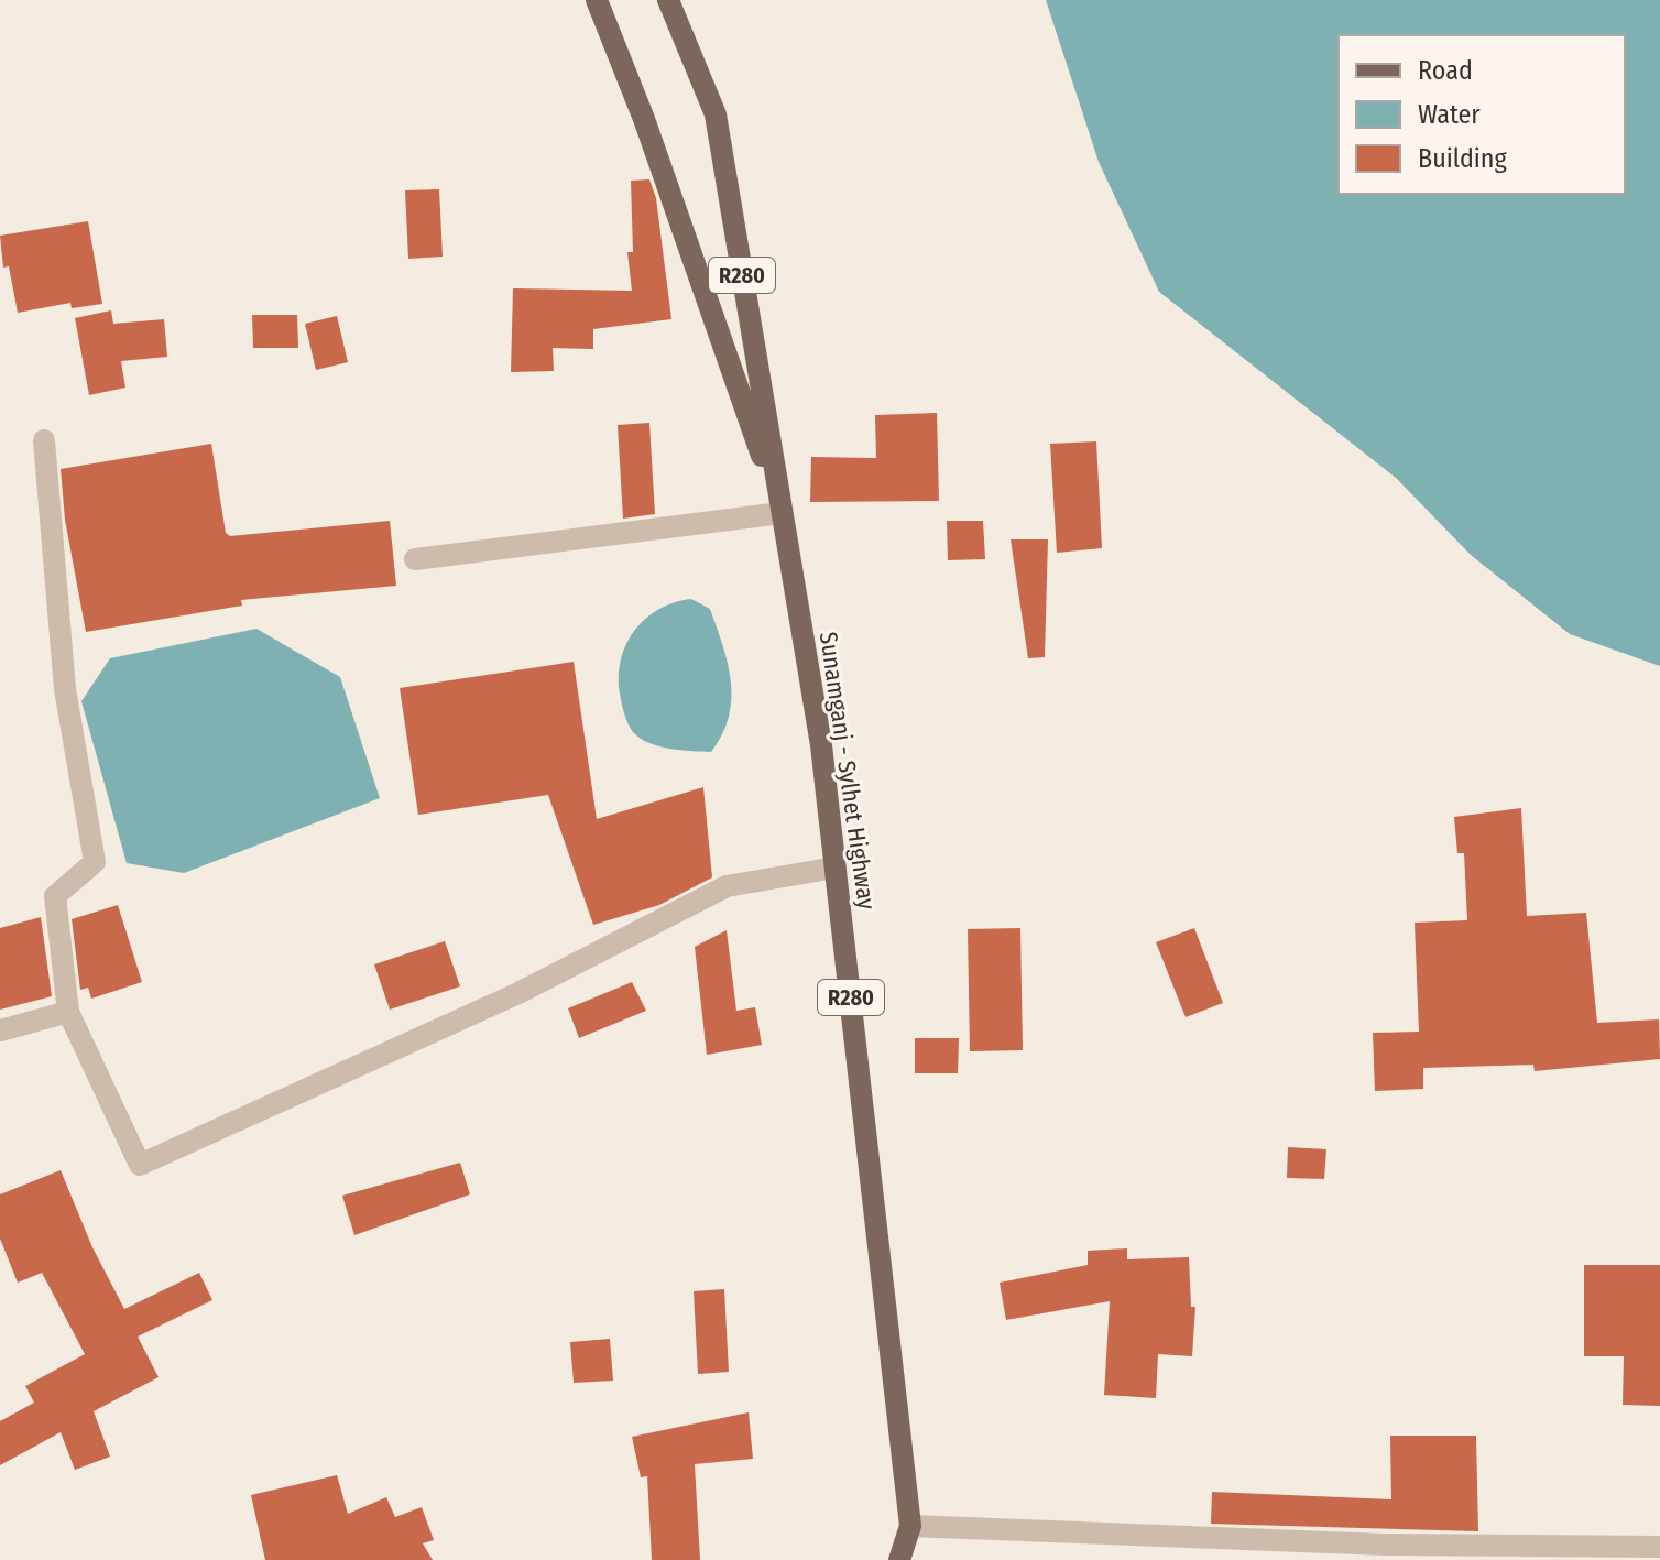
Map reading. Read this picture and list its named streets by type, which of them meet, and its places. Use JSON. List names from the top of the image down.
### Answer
{
  "streets": {
    "main road": ["R280", "Sunamganj - Sylhet Highway"]
  },
  "legend": ["Road", "Water", "Building"]
}
